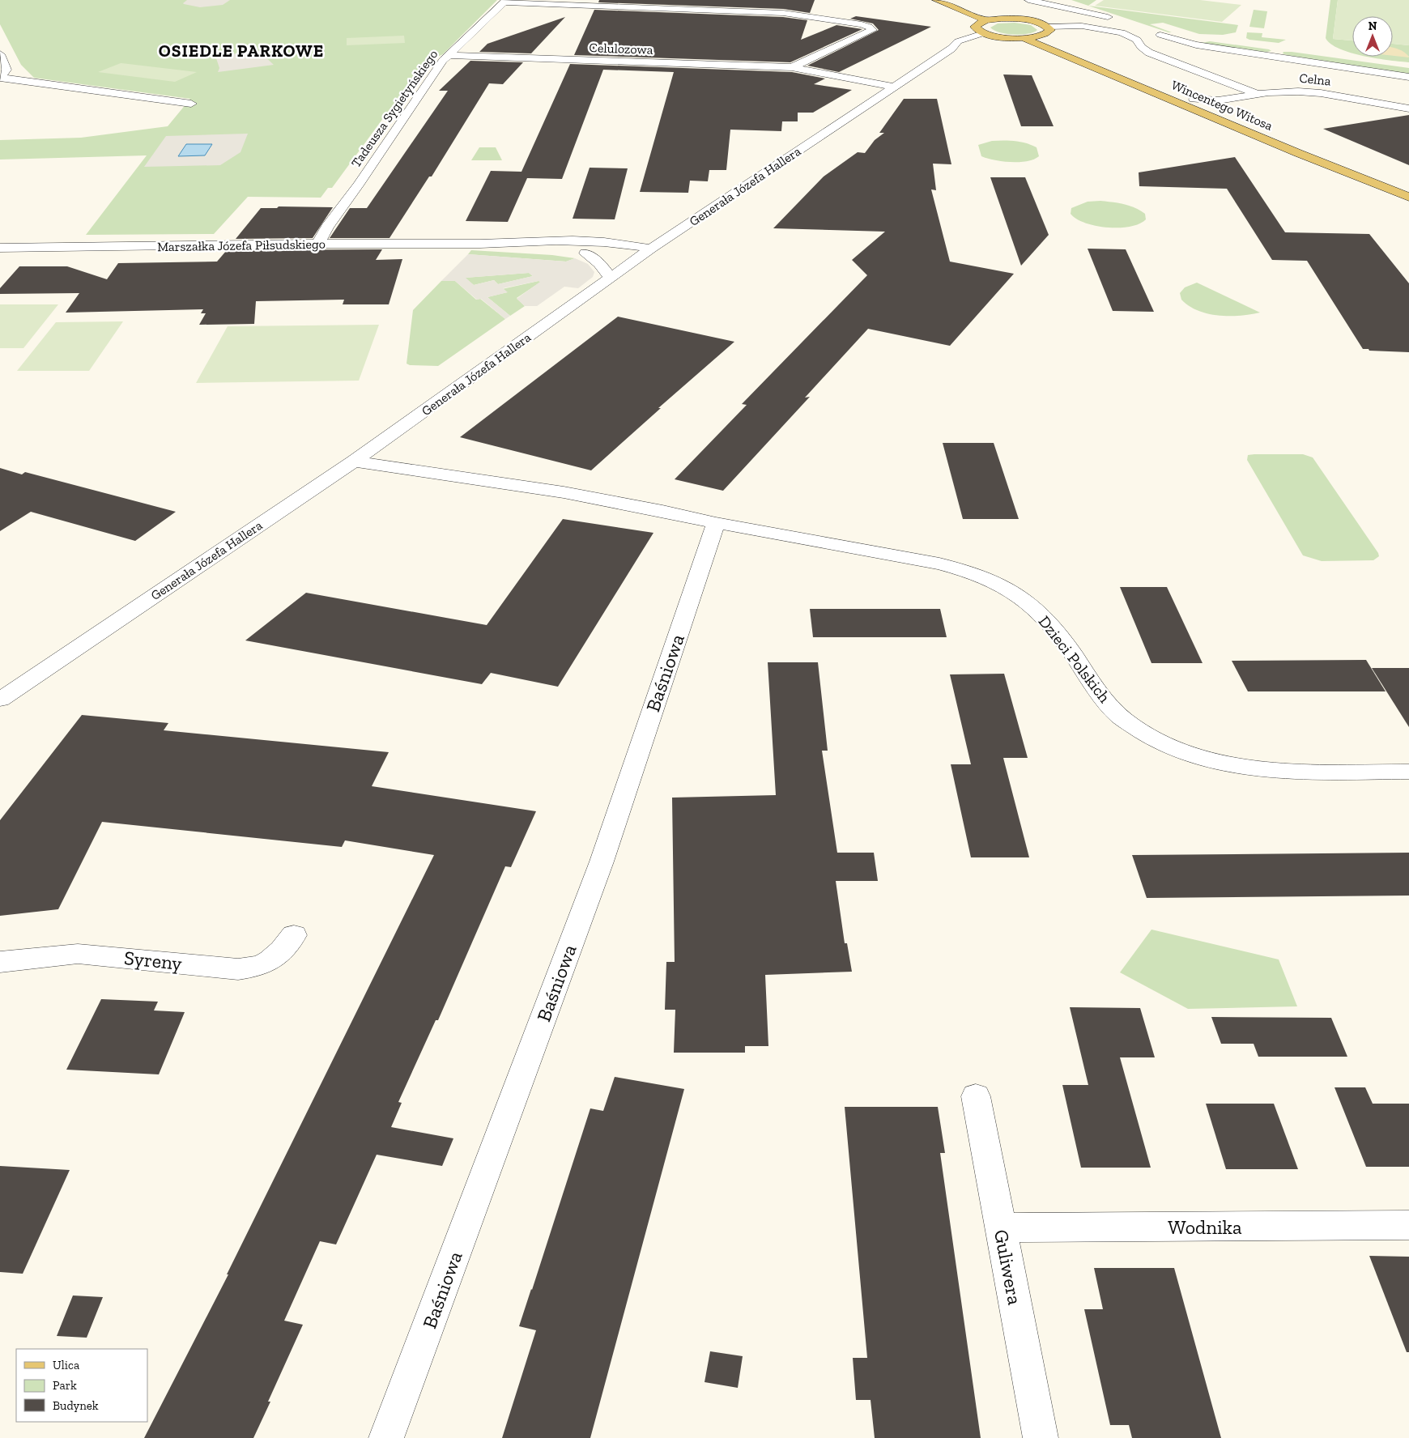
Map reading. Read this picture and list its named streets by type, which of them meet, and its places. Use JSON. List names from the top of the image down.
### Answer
{
  "streets": {
    "main road": ["Wincentego Witosa"],
    "street": [
      "Celulozowa",
      "Celna",
      "Tadeusza Sygietyńskiego",
      "Generała Józefa Hallera",
      "Marszałka Józefa Piłsudskiego",
      "Dzieci Polskich",
      "Baśniowa",
      "Syreny",
      "Wodnika",
      "Guliwera"
    ]
  },
  "crossings": [
    ["Celulozowa", "Tadeusza Sygietyńskiego"],
    ["Celulozowa", "Generała Józefa Hallera"],
    ["Celna", "Wincentego Witosa"],
    ["Tadeusza Sygietyńskiego", "Marszałka Józefa Piłsudskiego"],
    ["Generała Józefa Hallera", "Marszałka Józefa Piłsudskiego"],
    ["Generała Józefa Hallera", "Dzieci Polskich"],
    ["Dzieci Polskich", "Baśniowa"],
    ["Wodnika", "Guliwera"]
  ],
  "districts": ["OSIEDLE PARKOWE"],
  "legend": ["Ulica", "Park", "Budynek"],
  "north": "top"
}
